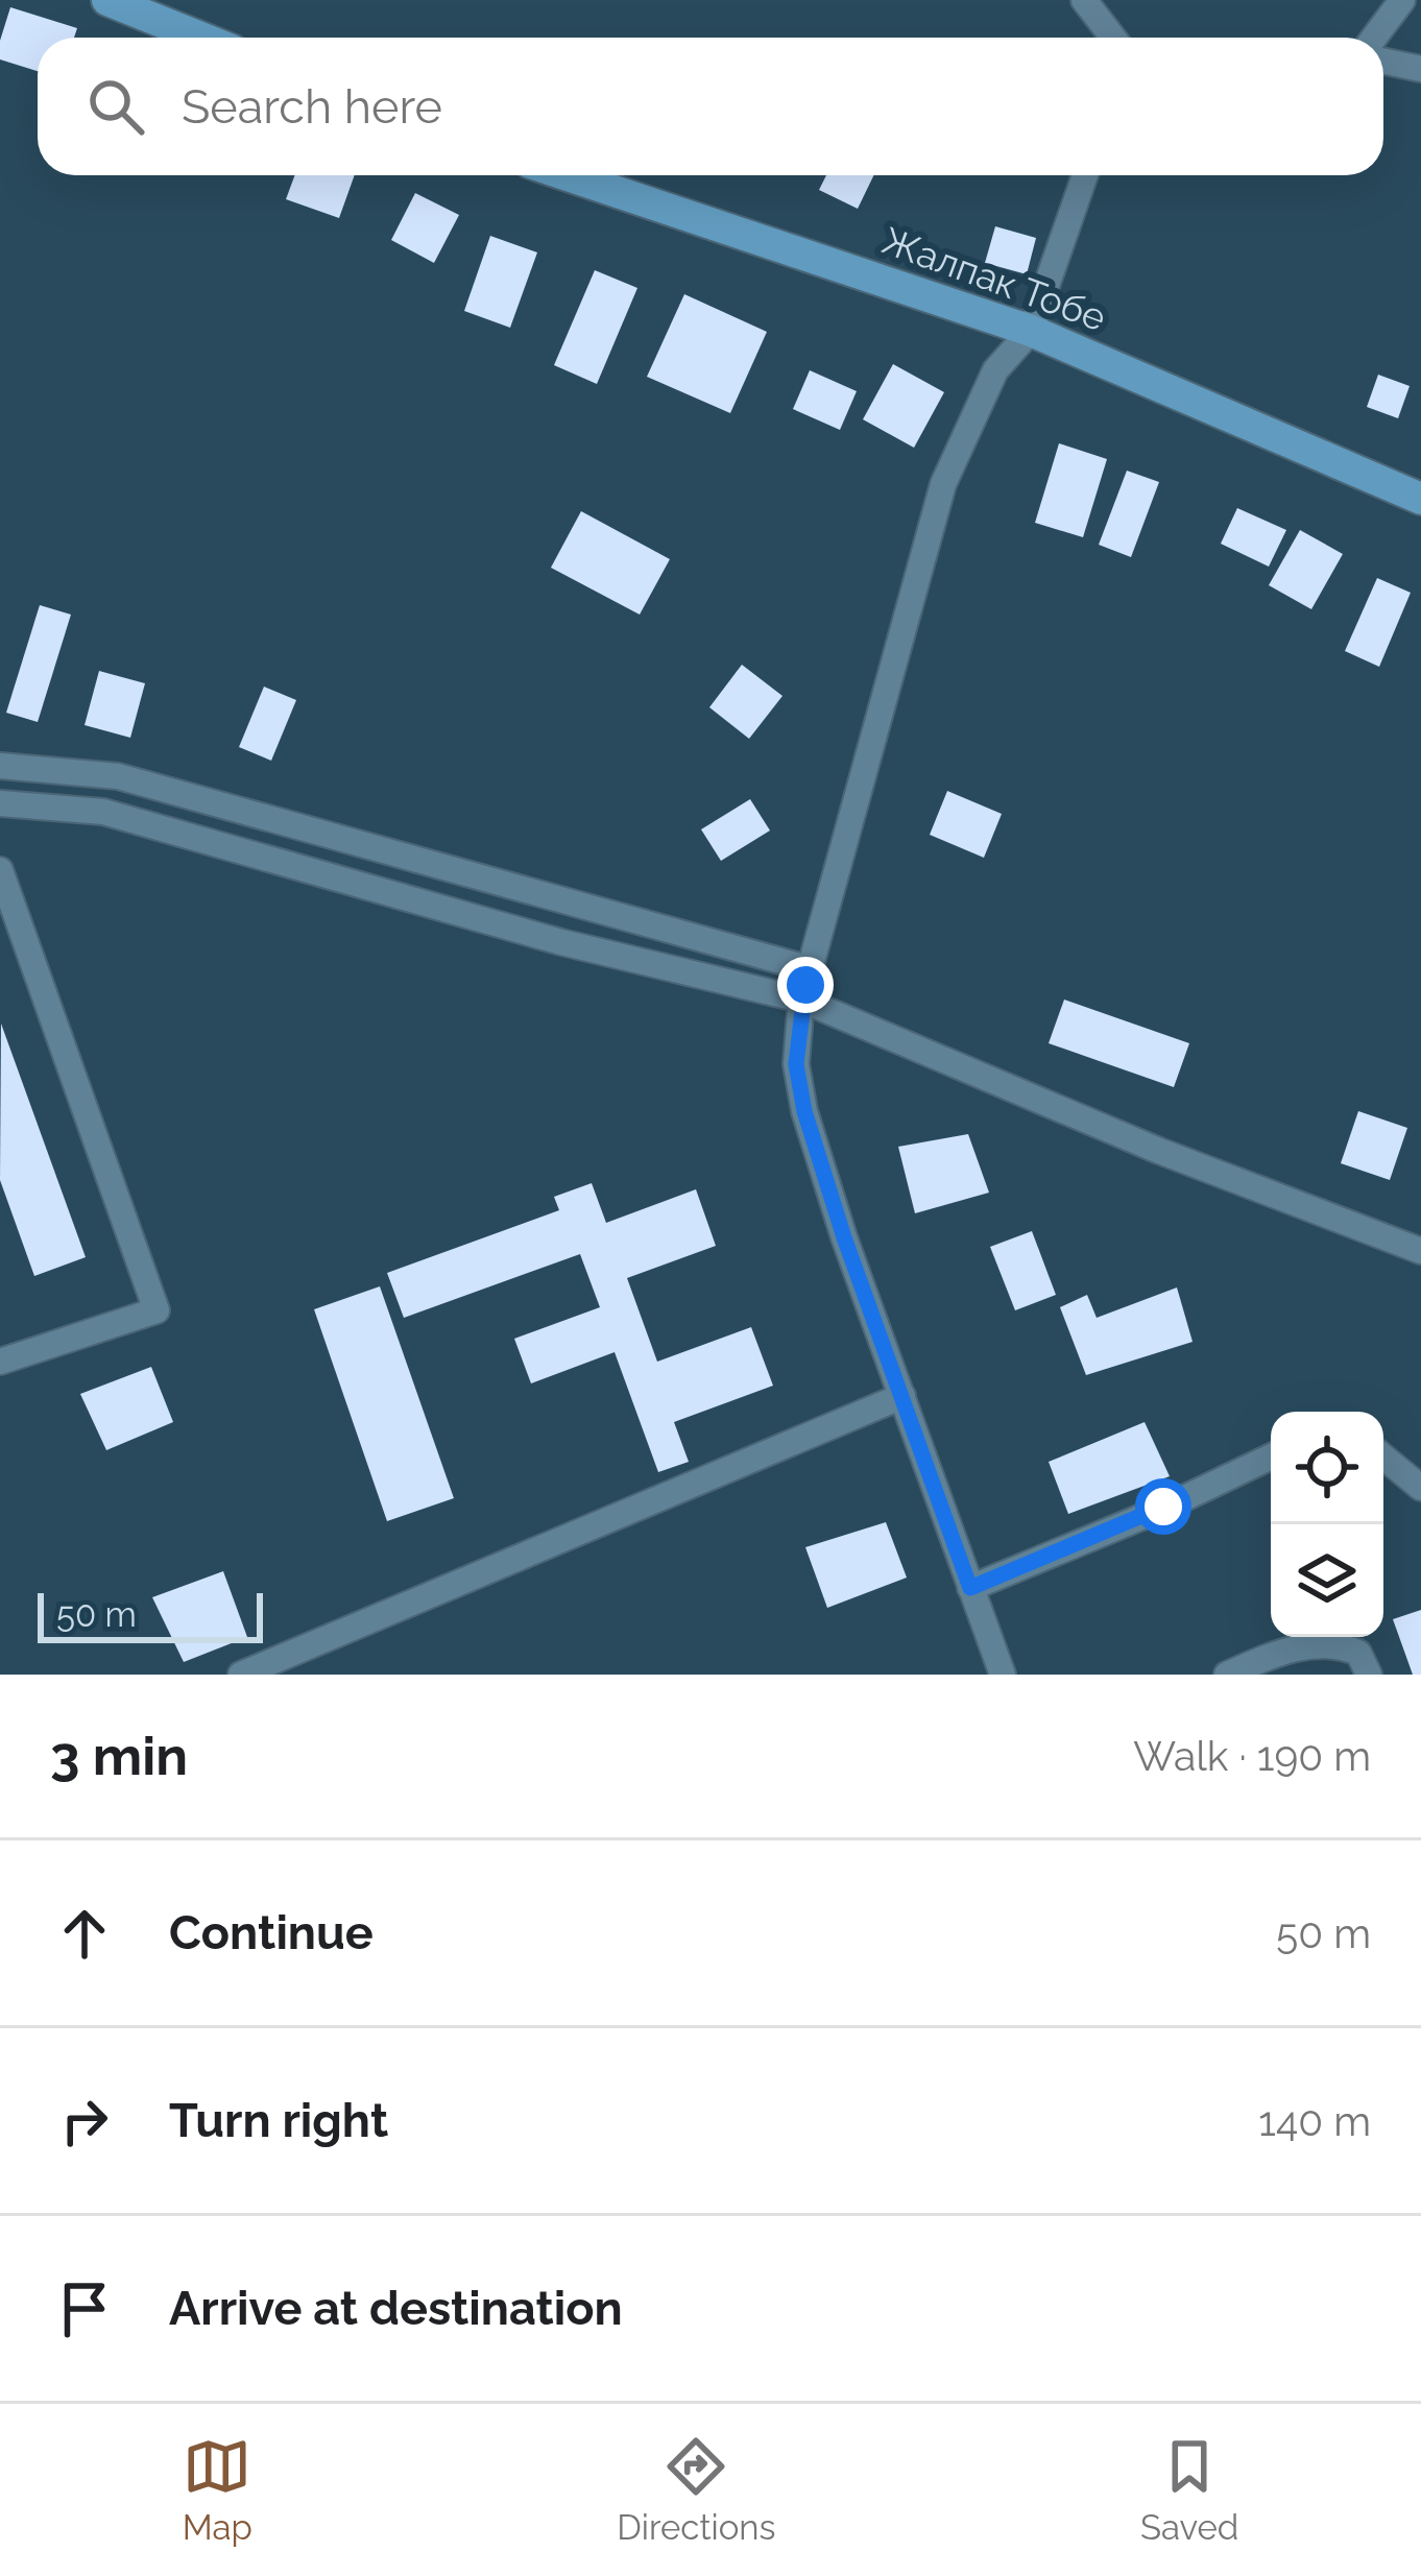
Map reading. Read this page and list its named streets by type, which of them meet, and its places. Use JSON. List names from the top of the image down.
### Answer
{
  "streets": {
    "main road": ["Жалпак Тобе"]
  },
  "scale_bar": "50 m",
  "page": {
    "search": "Search here",
    "scale": "50 m",
    "heading": ["3 min", "Walk · 190 m"],
    "list": [
      ["Continue", "50 m"],
      ["Turn right", "140 m"],
      "Arrive at destination"
    ],
    "nav": ["Map", "Directions", "Saved"]
  }
}
